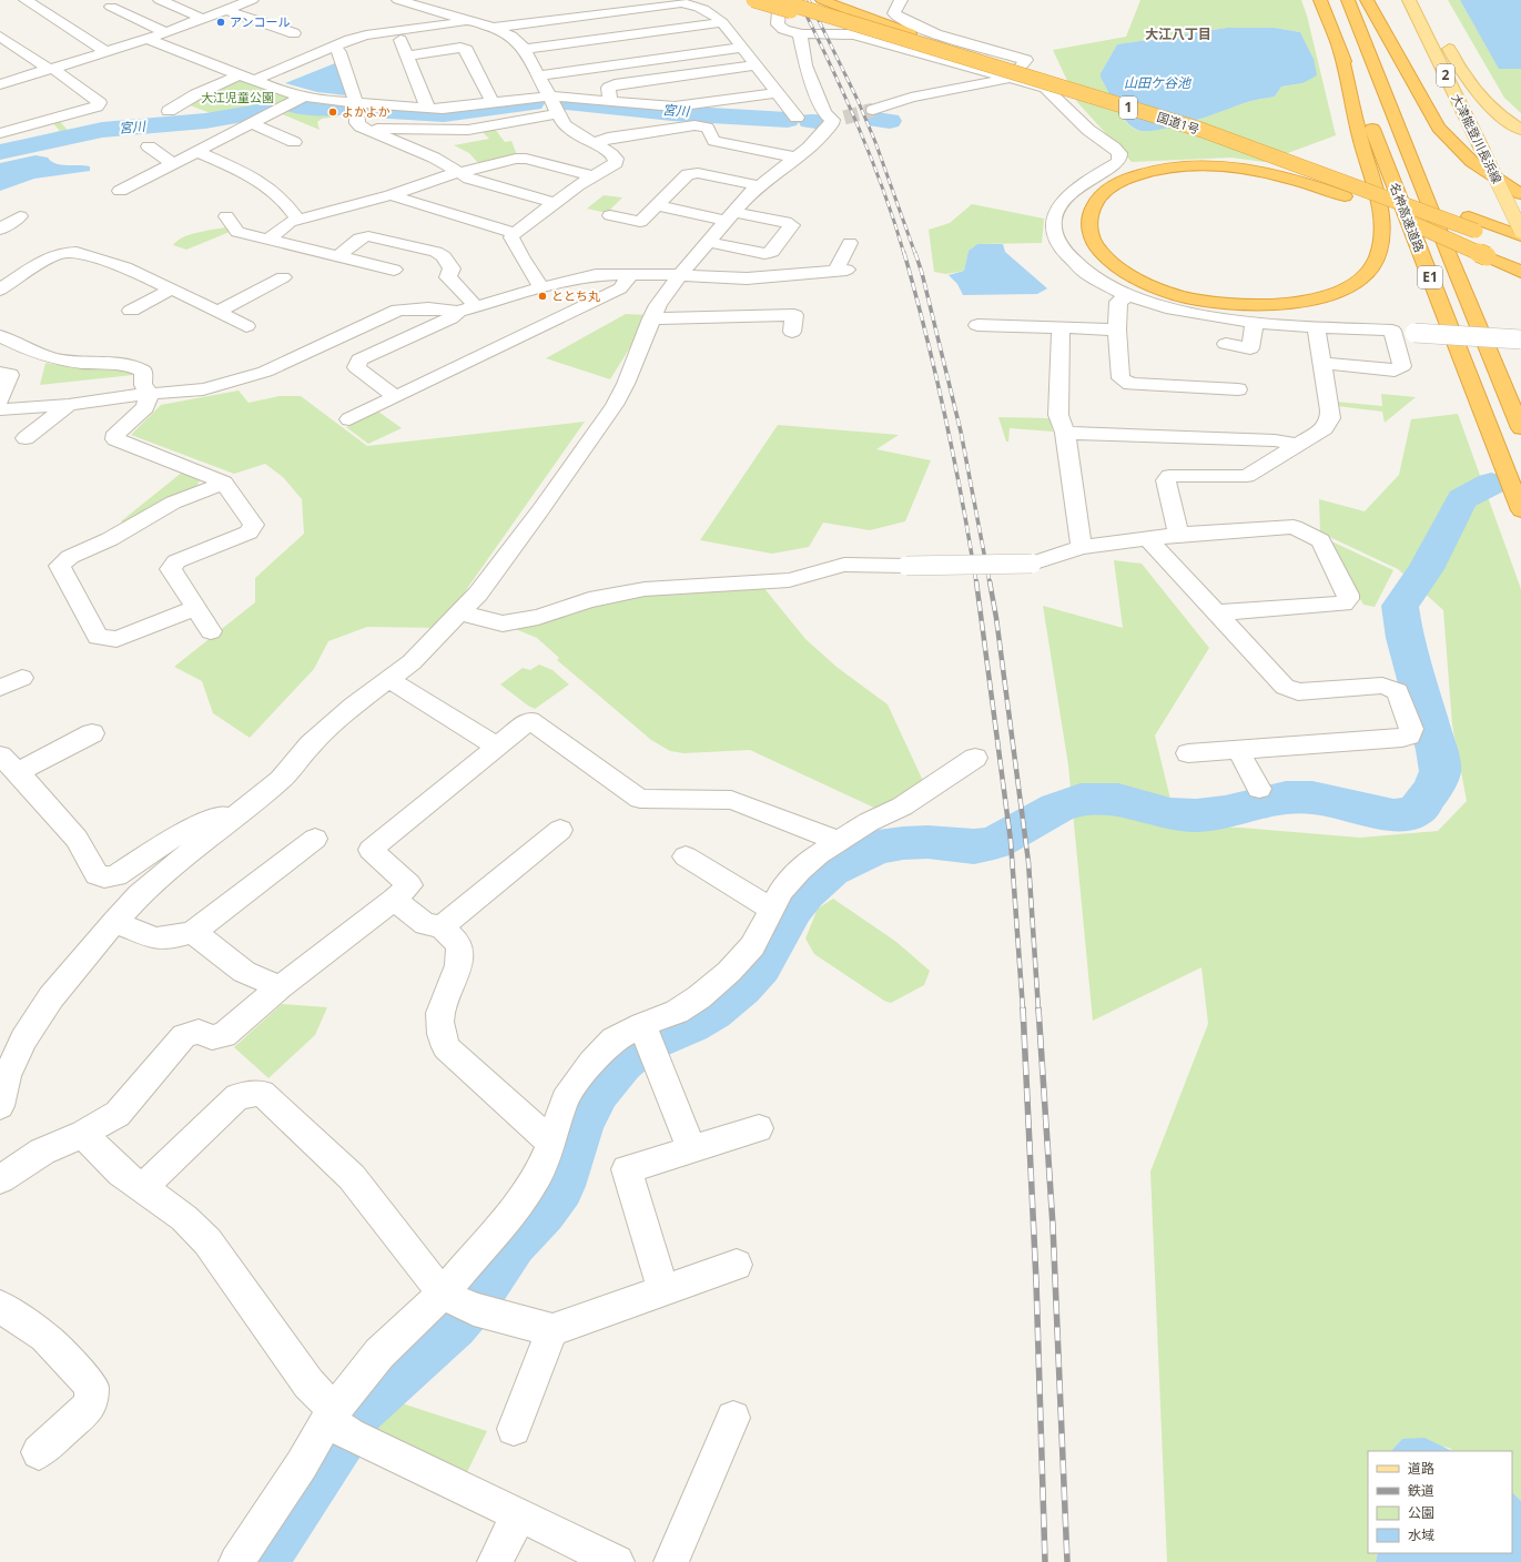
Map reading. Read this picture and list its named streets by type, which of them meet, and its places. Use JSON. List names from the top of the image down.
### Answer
{
  "streets": {
    "highway": [
      "1",
      "国道1号",
      "名神高速道路",
      "E1"
    ],
    "main road": ["2", "大津能登川長浜線"]
  },
  "crossings": [
    ["国道1号", "大津能登川長浜線"]
  ],
  "districts": ["大江八丁目"],
  "water": ["山田ケ谷池", "宮川"],
  "parks": ["大江児童公園"],
  "places": ["アンコール", "よかよか", "ととち丸"],
  "legend": [
    "道路",
    "鉄道",
    "公園",
    "水域"
  ]
}
